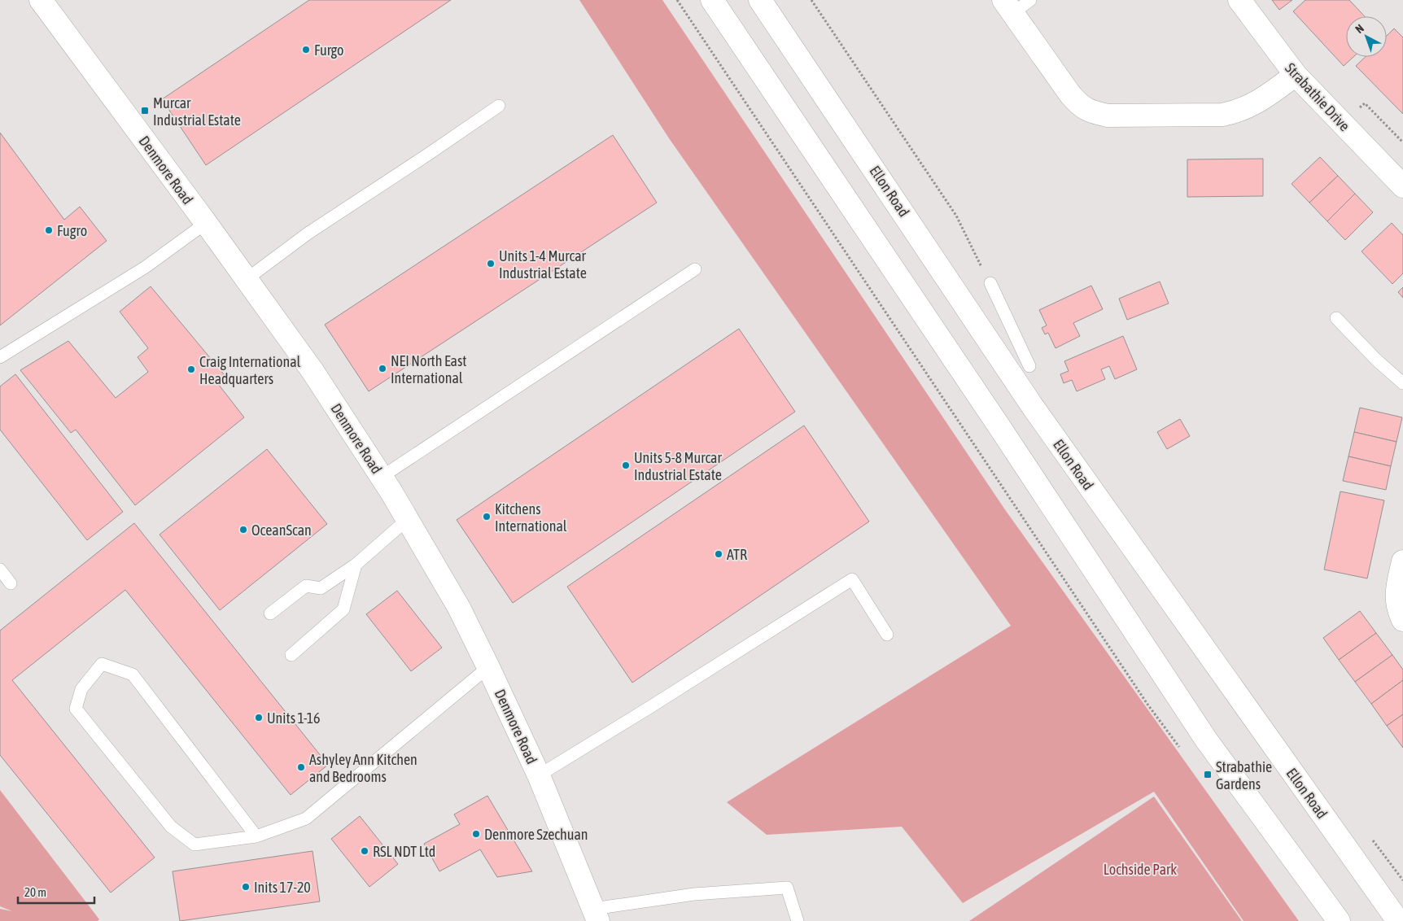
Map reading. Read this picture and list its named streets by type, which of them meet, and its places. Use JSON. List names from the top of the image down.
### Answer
{
  "streets": {
    "main road": ["Strabathie Drive", "Denmore Road", "Ellon Road"]
  },
  "parks": ["Lochside Park"],
  "places": {
    "other": [
      "Furgo",
      "Fugro",
      "Units 1-4 Murcar Industrial Estate",
      "NEI North East International",
      "Craig International Headquarters",
      "Units 5-8 Murcar Industrial Estate",
      "Kitchens International",
      "OceanScan",
      "ATR",
      "Units 1-16",
      "Ashyley Ann Kitchen and Bedrooms",
      "Denmore Szechuan",
      "RSL NDT Ltd",
      "Inits 17-20"
    ],
    "transit": ["Murcar Industrial Estate", "Strabathie Gardens"]
  },
  "scale_bar": "20 m",
  "north": "top left"
}
